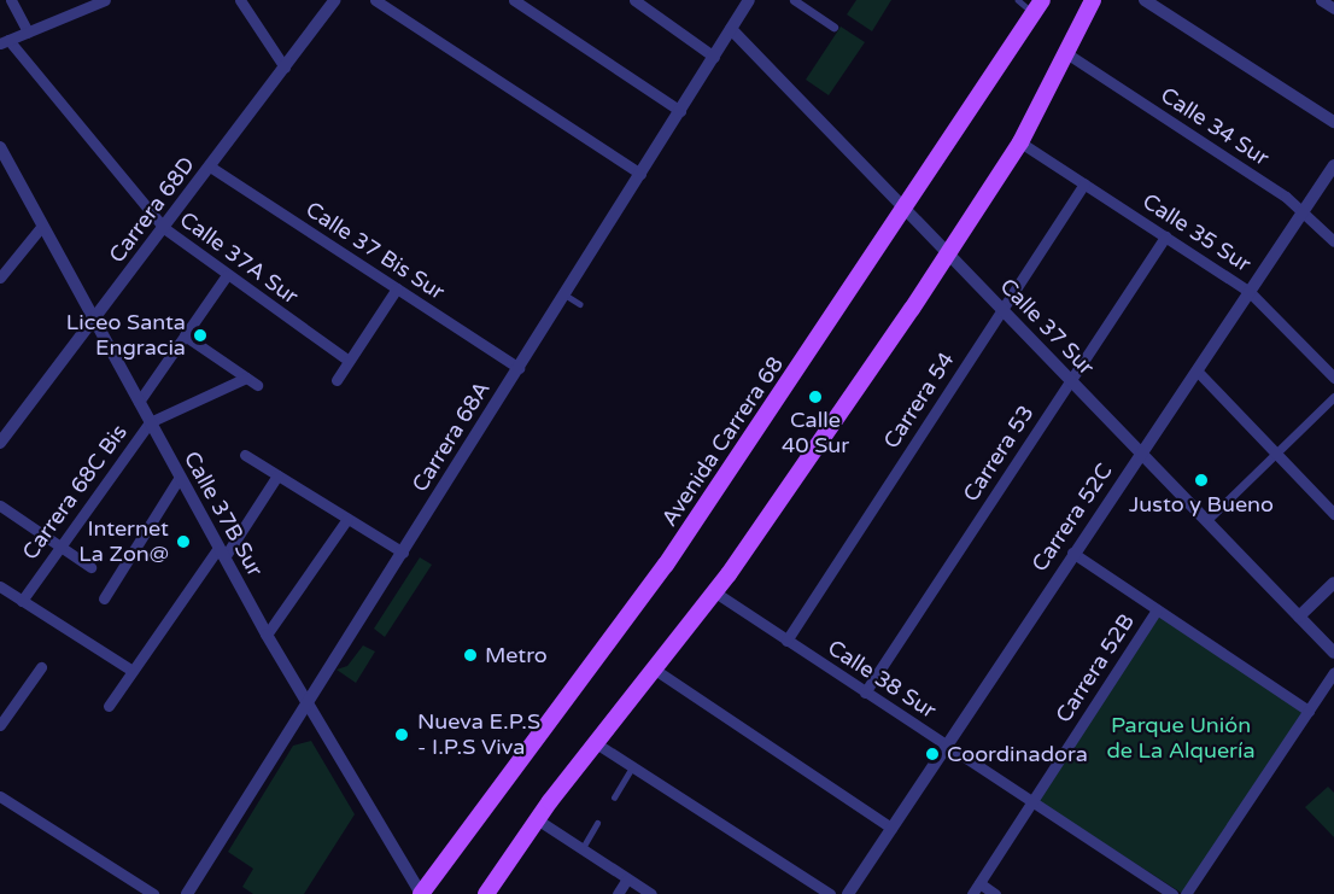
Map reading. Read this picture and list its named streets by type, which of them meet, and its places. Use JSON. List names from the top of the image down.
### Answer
{
  "streets": {
    "main road": ["Avenida Carrera 68"],
    "street": [
      "Calle 34 Sur",
      "Carrera 68D",
      "Calle 35 Sur",
      "Calle 37 Bis Sur",
      "Calle 37A Sur",
      "Calle 37 Sur",
      "Carrera 54",
      "Carrera 68A",
      "Carrera 53",
      "Carrera 68C Bis",
      "Calle 37B Sur",
      "Carrera 52C",
      "Carrera 52B",
      "Calle 38 Sur"
    ]
  },
  "crossings": [
    ["Calle 34 Sur", "Carrera 52C"],
    ["Carrera 68D", "Calle 37 Bis Sur"],
    ["Carrera 68D", "Calle 37A Sur"],
    ["Carrera 68D", "Calle 37B Sur"],
    ["Calle 35 Sur", "Carrera 54"],
    ["Calle 35 Sur", "Carrera 53"],
    ["Calle 35 Sur", "Carrera 52C"],
    ["Calle 37 Bis Sur", "Carrera 68A"],
    ["Calle 37 Sur", "Carrera 54"],
    ["Calle 37 Sur", "Carrera 68A"],
    ["Calle 37 Sur", "Avenida Carrera 68"],
    ["Calle 37 Sur", "Carrera 53"],
    ["Calle 37 Sur", "Carrera 52C"],
    ["Carrera 54", "Calle 38 Sur"],
    ["Carrera 68A", "Calle 37B Sur"],
    ["Avenida Carrera 68", "Calle 37B Sur"],
    ["Carrera 53", "Calle 38 Sur"],
    ["Carrera 68C Bis", "Calle 37B Sur"],
    ["Carrera 52C", "Calle 38 Sur"],
    ["Carrera 52B", "Calle 38 Sur"]
  ],
  "parks": ["Parque Unión de La Alquería"],
  "places": [
    "Liceo Santa Engracia",
    "Calle 40 Sur",
    "Justo y Bueno",
    "Internet La Zon@",
    "Metro",
    "Nueva E.P.S - I.P.S Viva",
    "Coordinadora"
  ]
}
